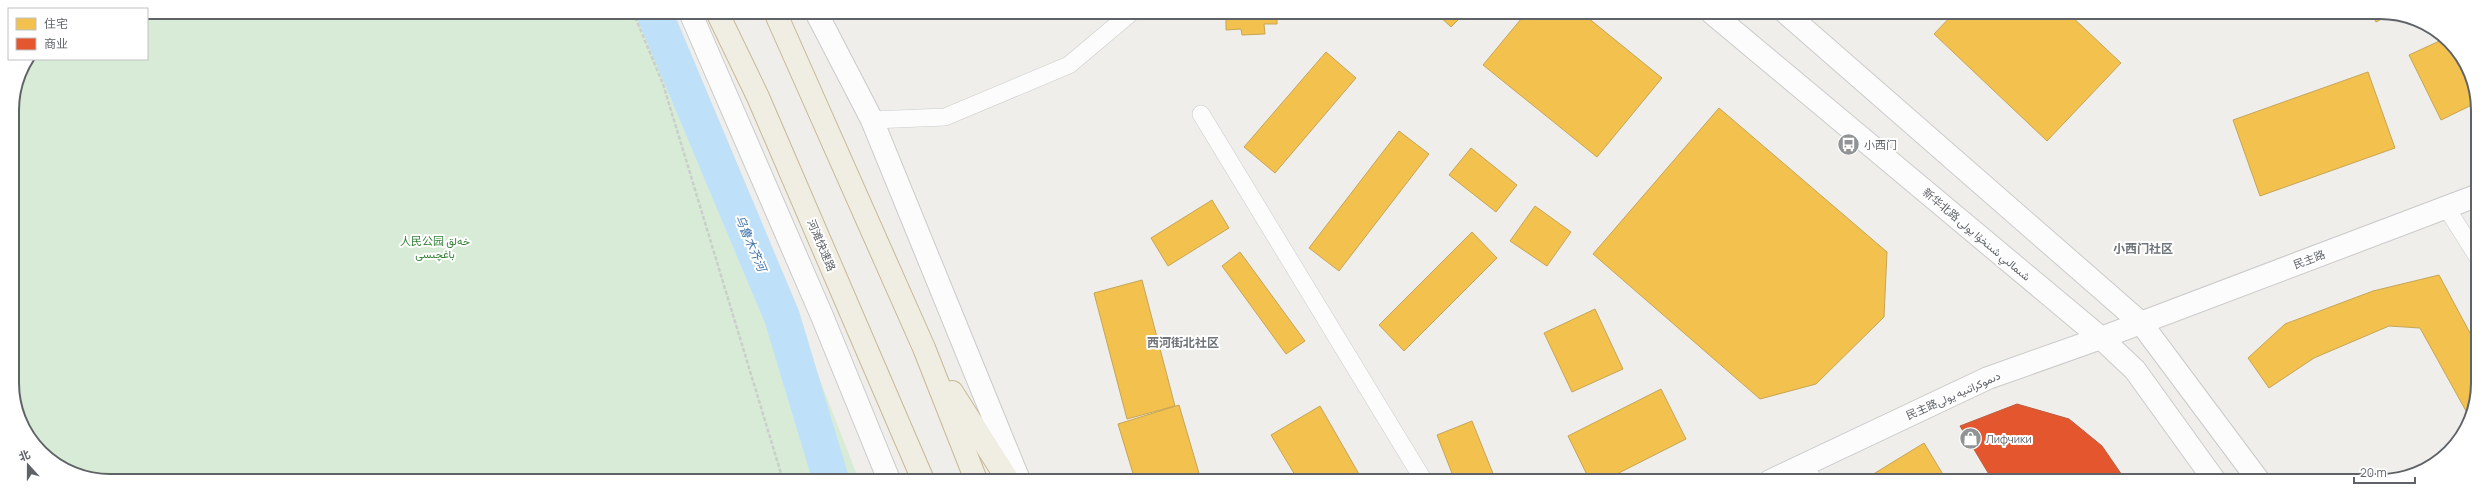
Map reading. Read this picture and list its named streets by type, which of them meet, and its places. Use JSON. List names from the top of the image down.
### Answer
{
  "streets": {
    "highway": ["河滩快速路"],
    "main road": ["新华北路 شىمالىي شىنخۇا يولى", "民主路", "民主路دىموكراتىيە يولى"]
  },
  "crossings": [
    ["新华北路 شىمالىي شىنخۇا يولى", "民主路دىموكراتىيە يولى"],
    ["民主路", "民主路دىموكراتىيە يولى"]
  ],
  "districts": ["小西门社区", "西河街北社区"],
  "water": ["乌鲁木齐河"],
  "parks": ["人民公园 خەلق باغچىسى"],
  "places": {
    "bus stop": ["小西门"],
    "shop": ["Лифчики"]
  },
  "legend": ["住宅", "商业"],
  "scale_bar": "20 m",
  "north": "top"
}
